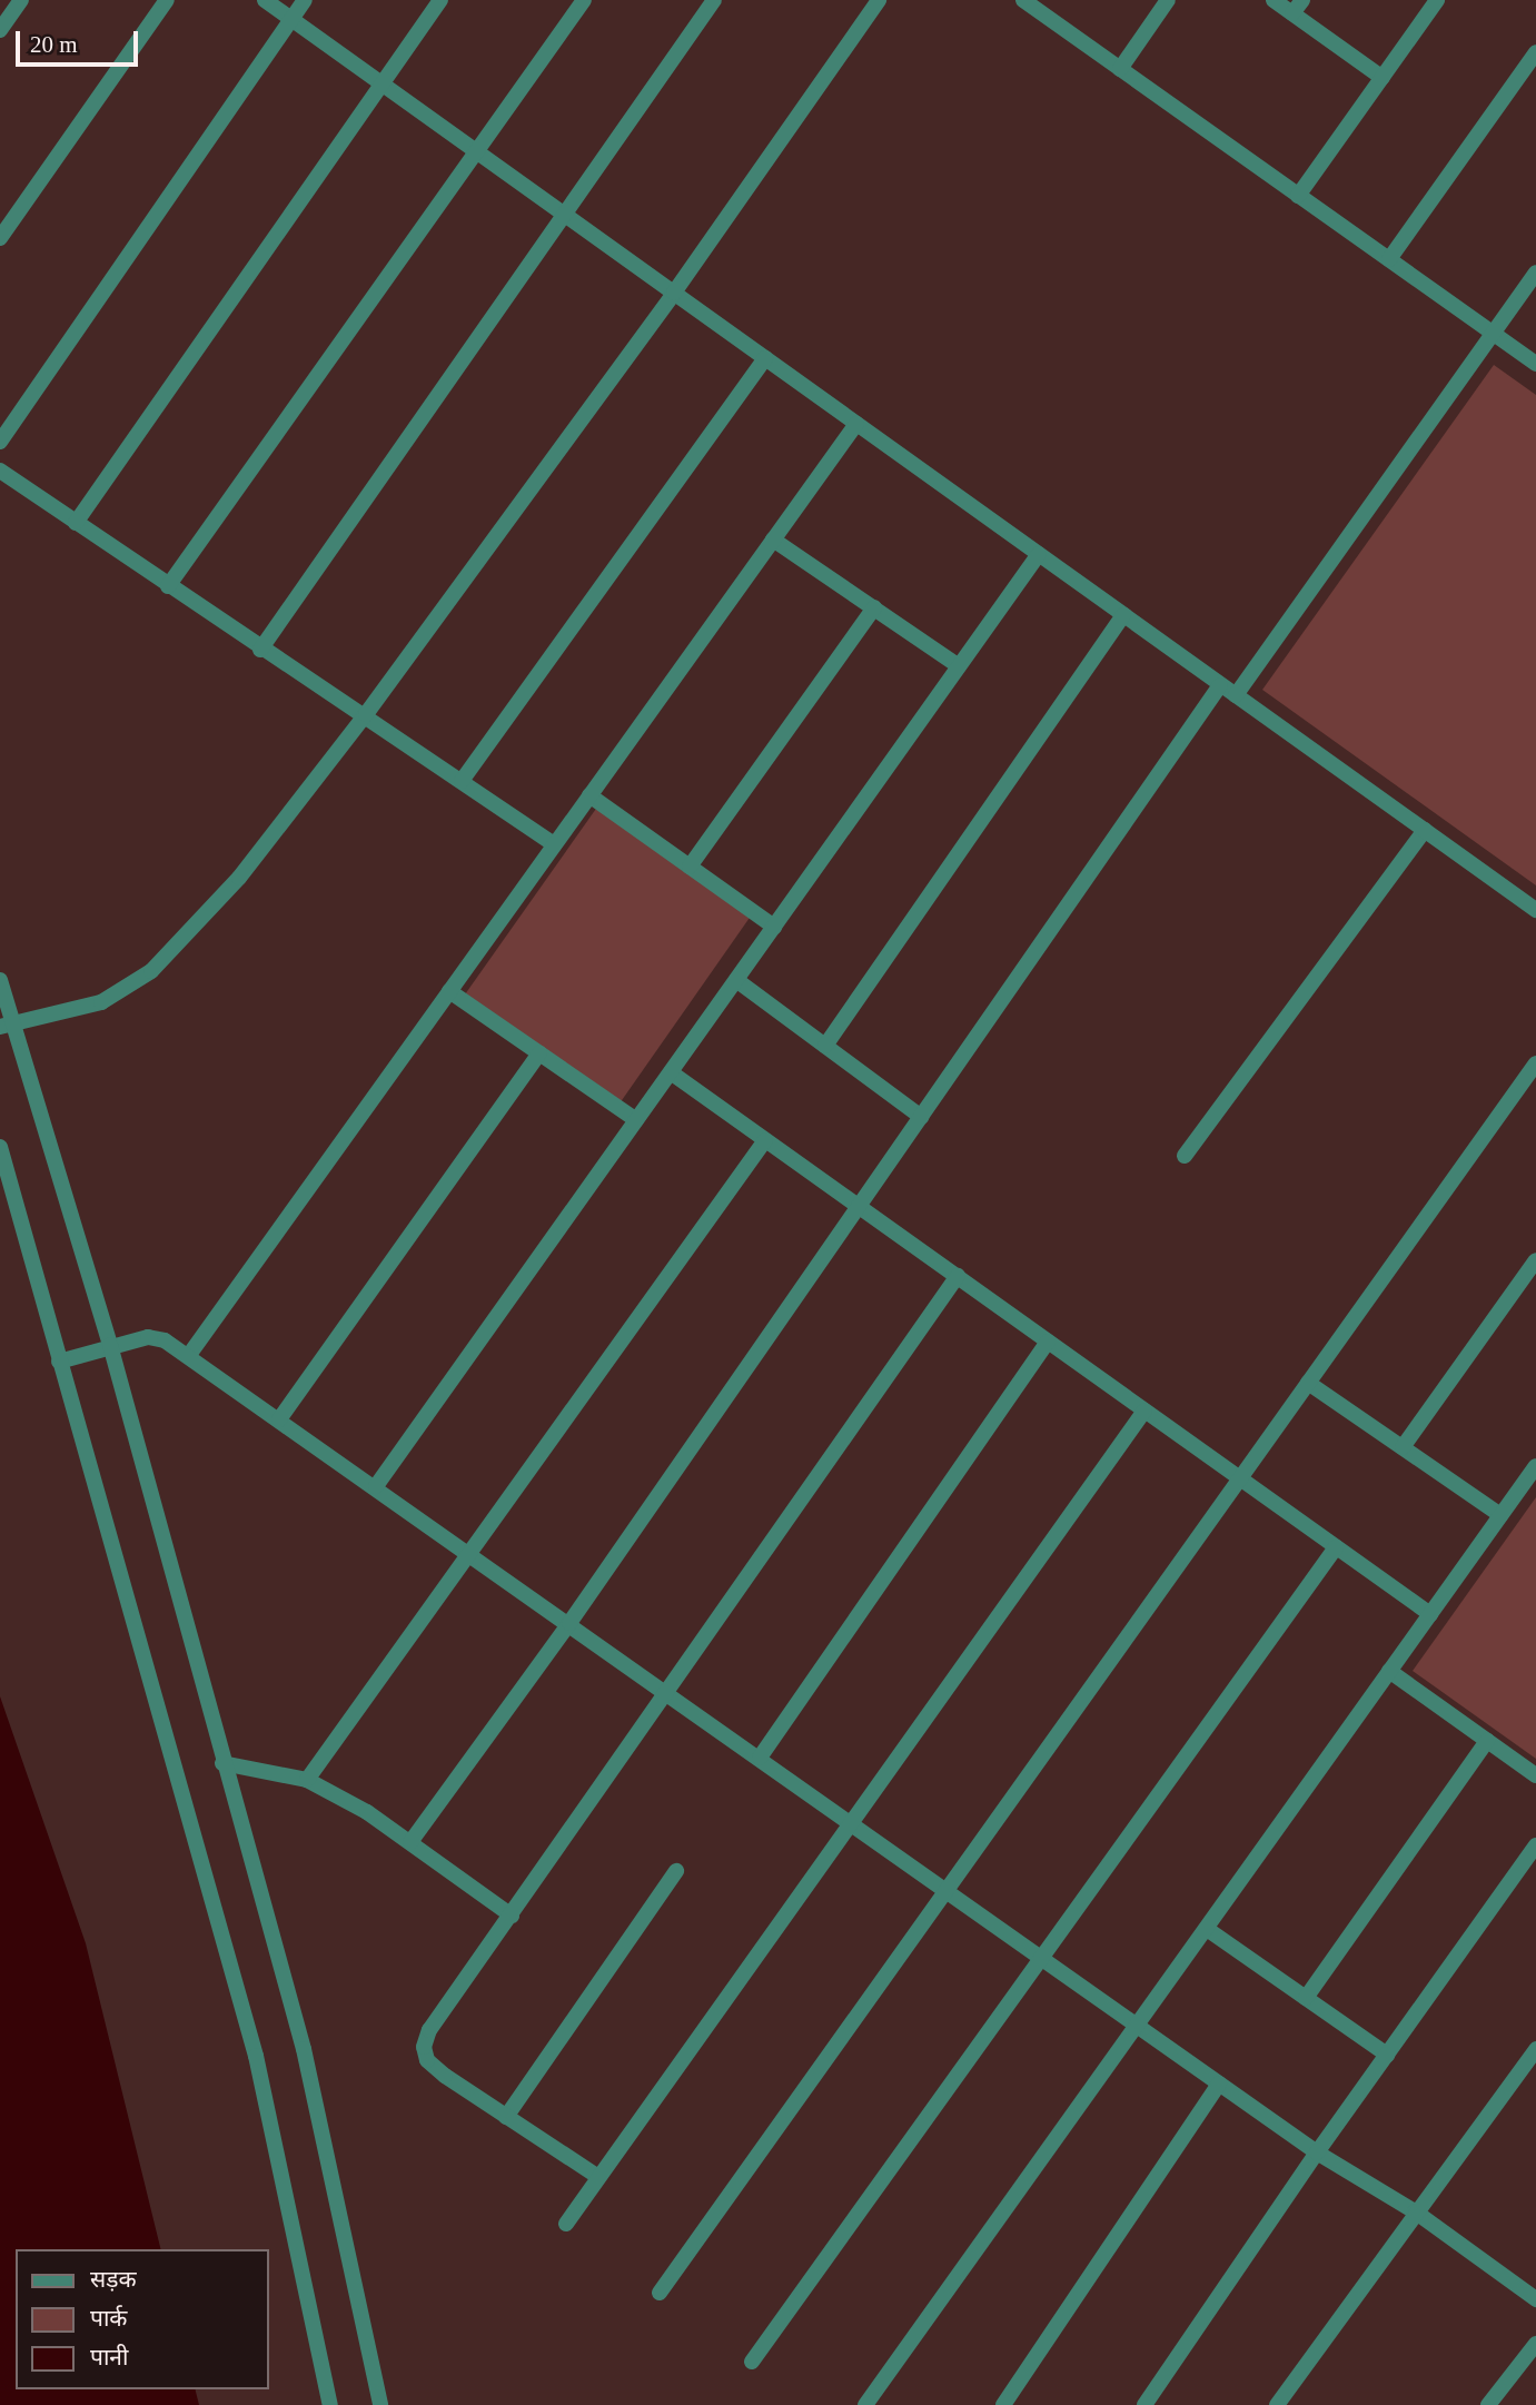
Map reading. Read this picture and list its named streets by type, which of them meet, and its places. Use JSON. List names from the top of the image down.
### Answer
{
  "legend": ["सड़क", "पार्क", "पानी"],
  "scale_bar": "20 m"
}
